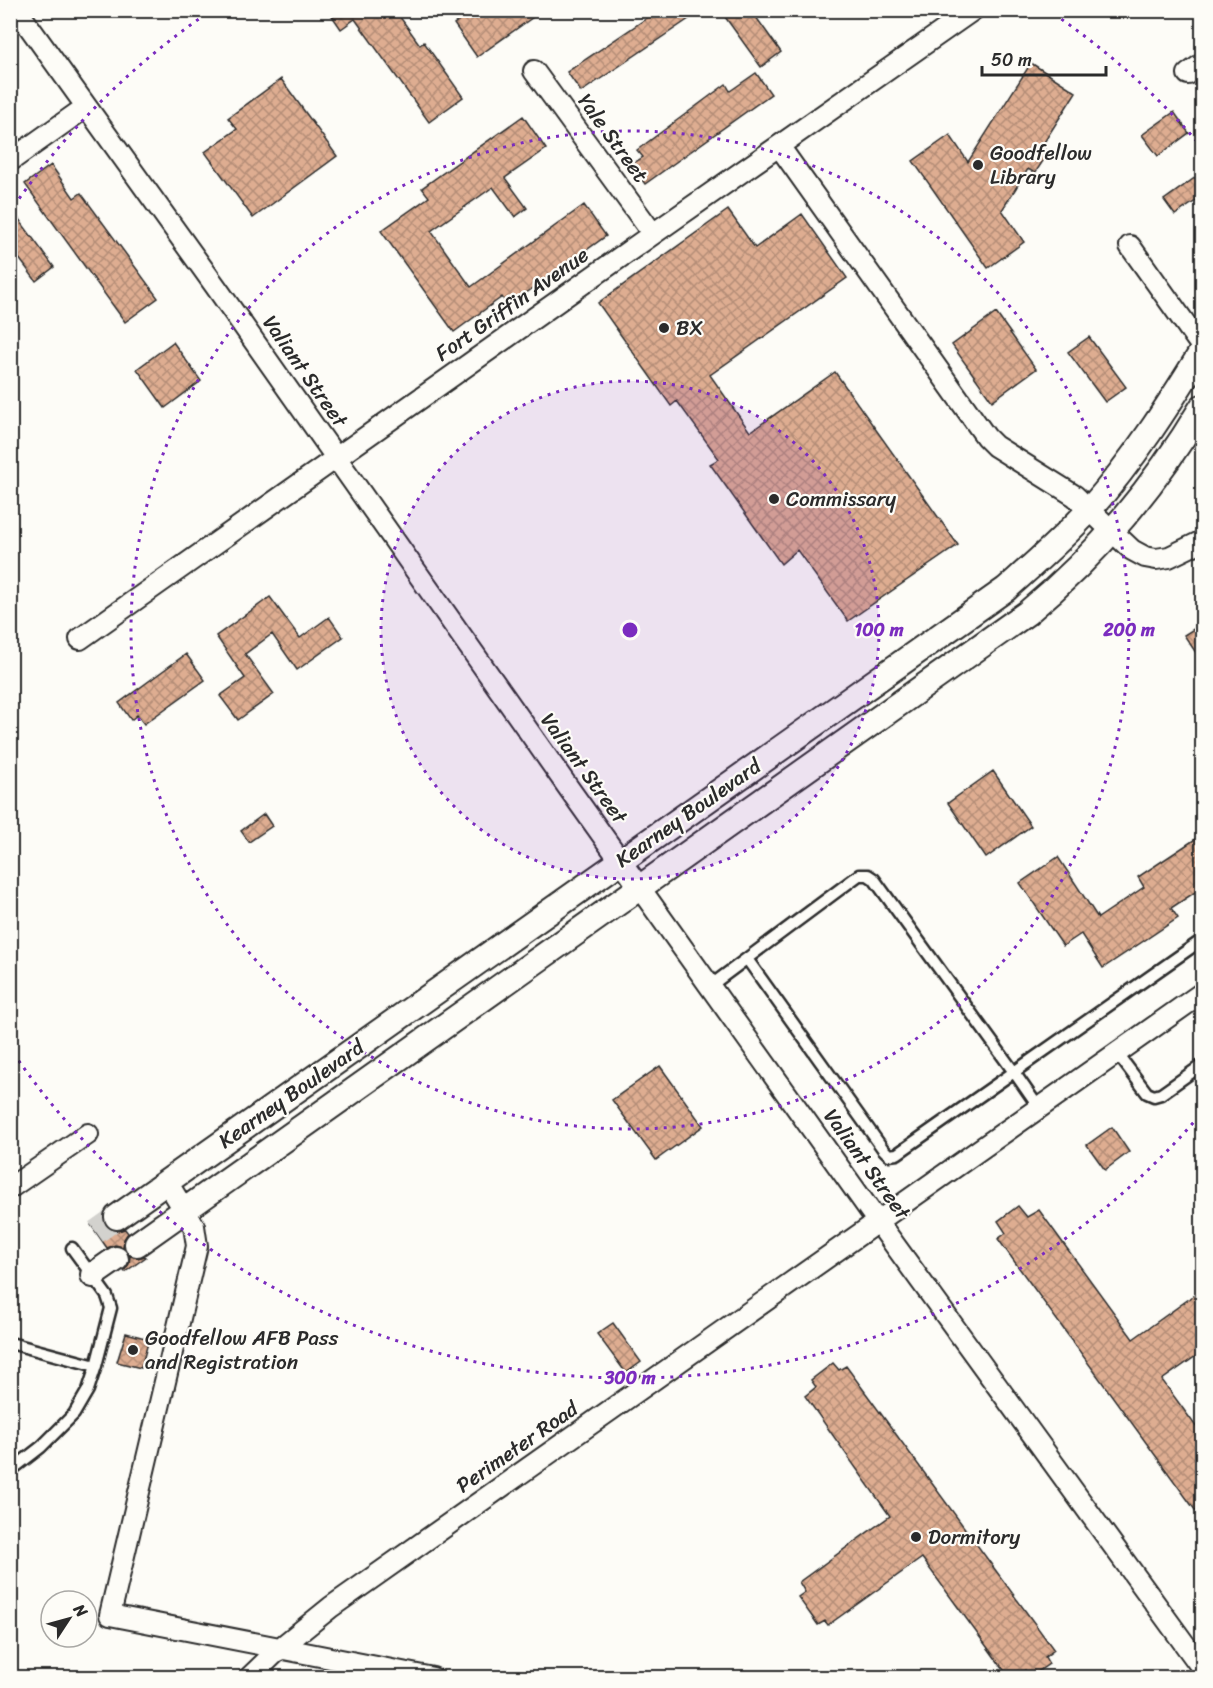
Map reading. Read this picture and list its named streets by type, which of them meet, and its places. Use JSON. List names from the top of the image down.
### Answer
{
  "streets": {
    "street": [
      "Yale Street",
      "Fort Griffin Avenue",
      "Valiant Street",
      "Kearney Boulevard",
      "Perimeter Road"
    ]
  },
  "crossings": [
    ["Yale Street", "Fort Griffin Avenue"],
    ["Fort Griffin Avenue", "Valiant Street"],
    ["Valiant Street", "Kearney Boulevard"],
    ["Valiant Street", "Perimeter Road"]
  ],
  "places": [
    "Goodfellow Library",
    "BX",
    "Commissary",
    "Goodfellow AFB Pass and Registration",
    "Dormitory"
  ],
  "scale_bar": "50 m",
  "north": "top right",
  "rings": ["100 m", "200 m", "300 m"]
}
